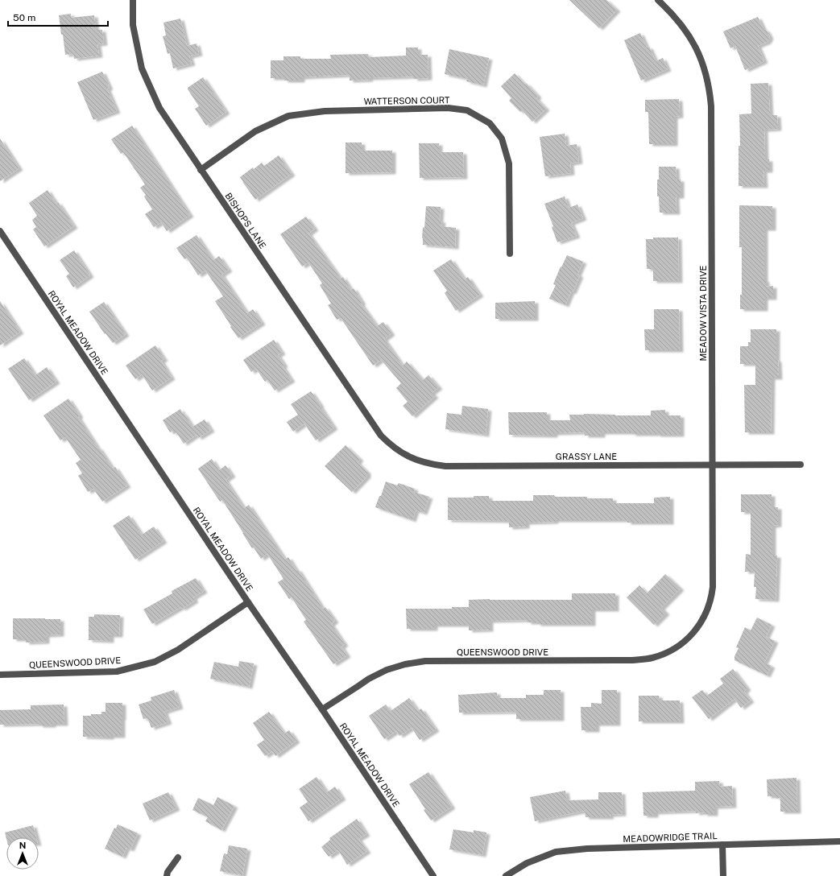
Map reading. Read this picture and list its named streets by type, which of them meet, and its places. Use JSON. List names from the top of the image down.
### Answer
{
  "streets": {
    "street": [
      "WATTERSON COURT",
      "BISHOPS LANE",
      "MEADOW VISTA DRIVE",
      "ROYAL MEADOW DRIVE",
      "GRASSY LANE",
      "QUEENSWOOD DRIVE",
      "MEADOWRIDGE TRAIL"
    ]
  },
  "crossings": [
    ["WATTERSON COURT", "BISHOPS LANE"],
    ["BISHOPS LANE", "GRASSY LANE"],
    ["MEADOW VISTA DRIVE", "GRASSY LANE"],
    ["MEADOW VISTA DRIVE", "QUEENSWOOD DRIVE"],
    ["ROYAL MEADOW DRIVE", "QUEENSWOOD DRIVE"]
  ],
  "scale_bar": "50 m",
  "north": "top"
}
